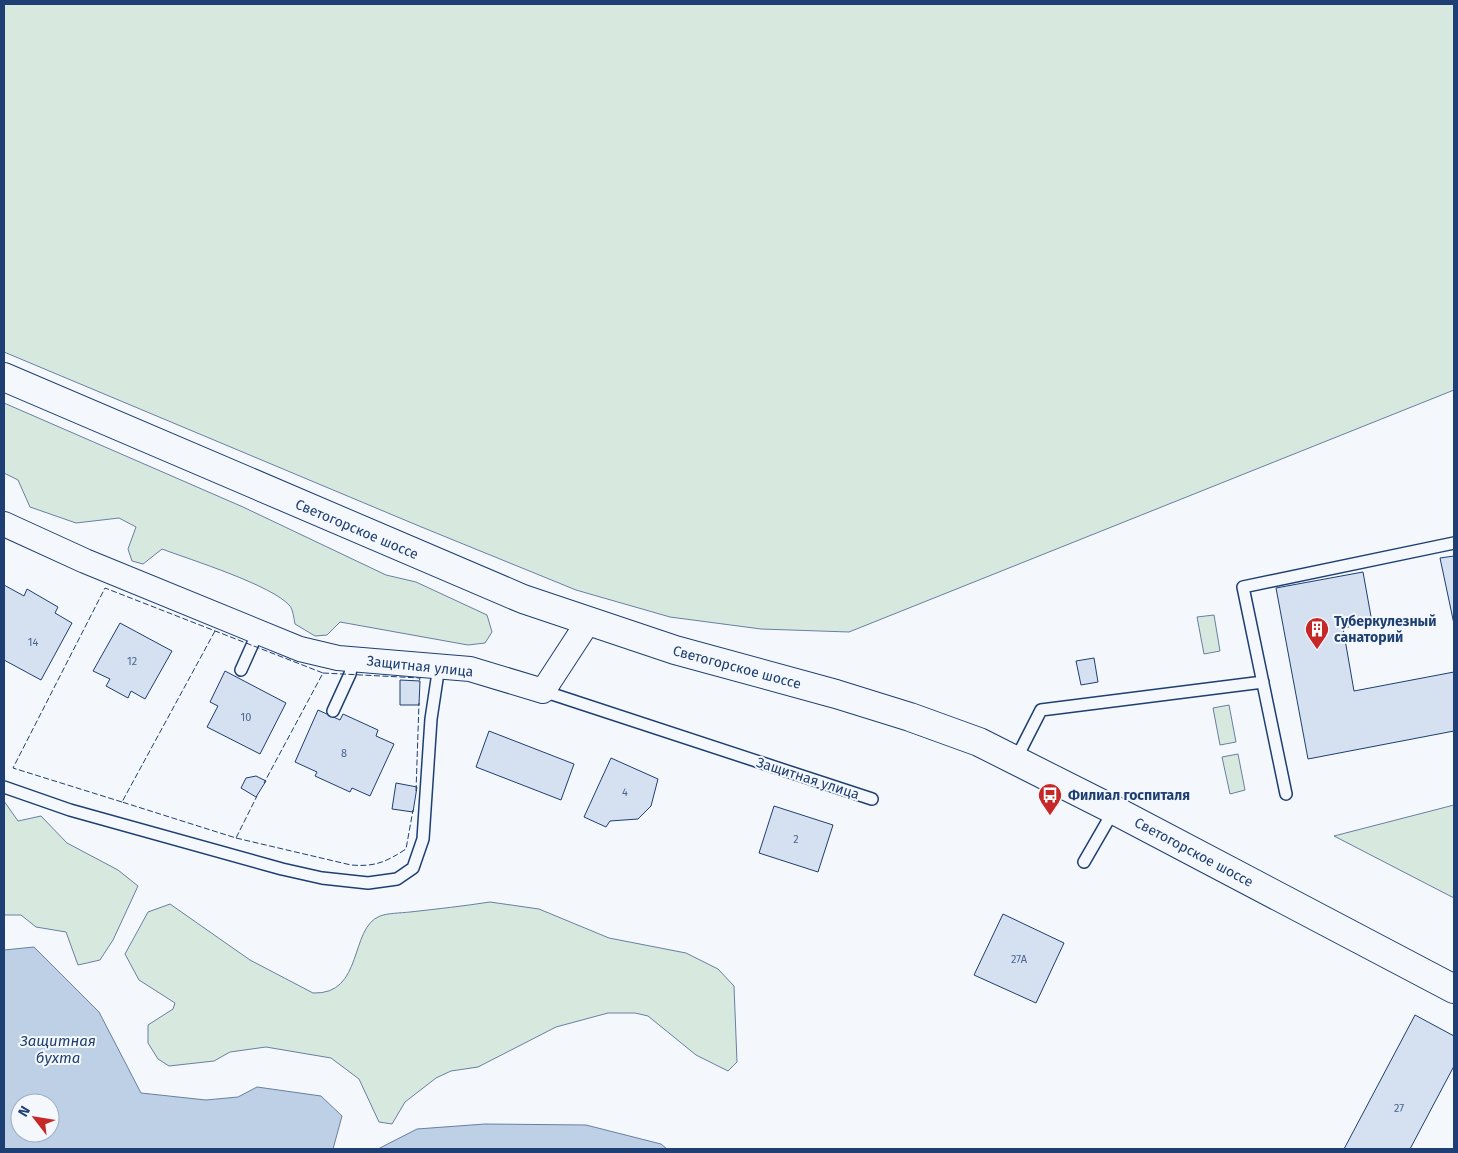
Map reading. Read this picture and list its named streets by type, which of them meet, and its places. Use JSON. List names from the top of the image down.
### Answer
{
  "streets": {
    "main road": ["Светогорское шоссе"],
    "street": ["Защитная улица"]
  },
  "water": ["Защитная бухта"],
  "places": {
    "building": ["Туберкулезный санаторий"],
    "bus stop": ["Филиал госпиталя"]
  },
  "house_numbers": [
    "14",
    "12",
    "10",
    "8",
    "4",
    "2",
    "27А",
    "27"
  ],
  "north": "top left"
}
